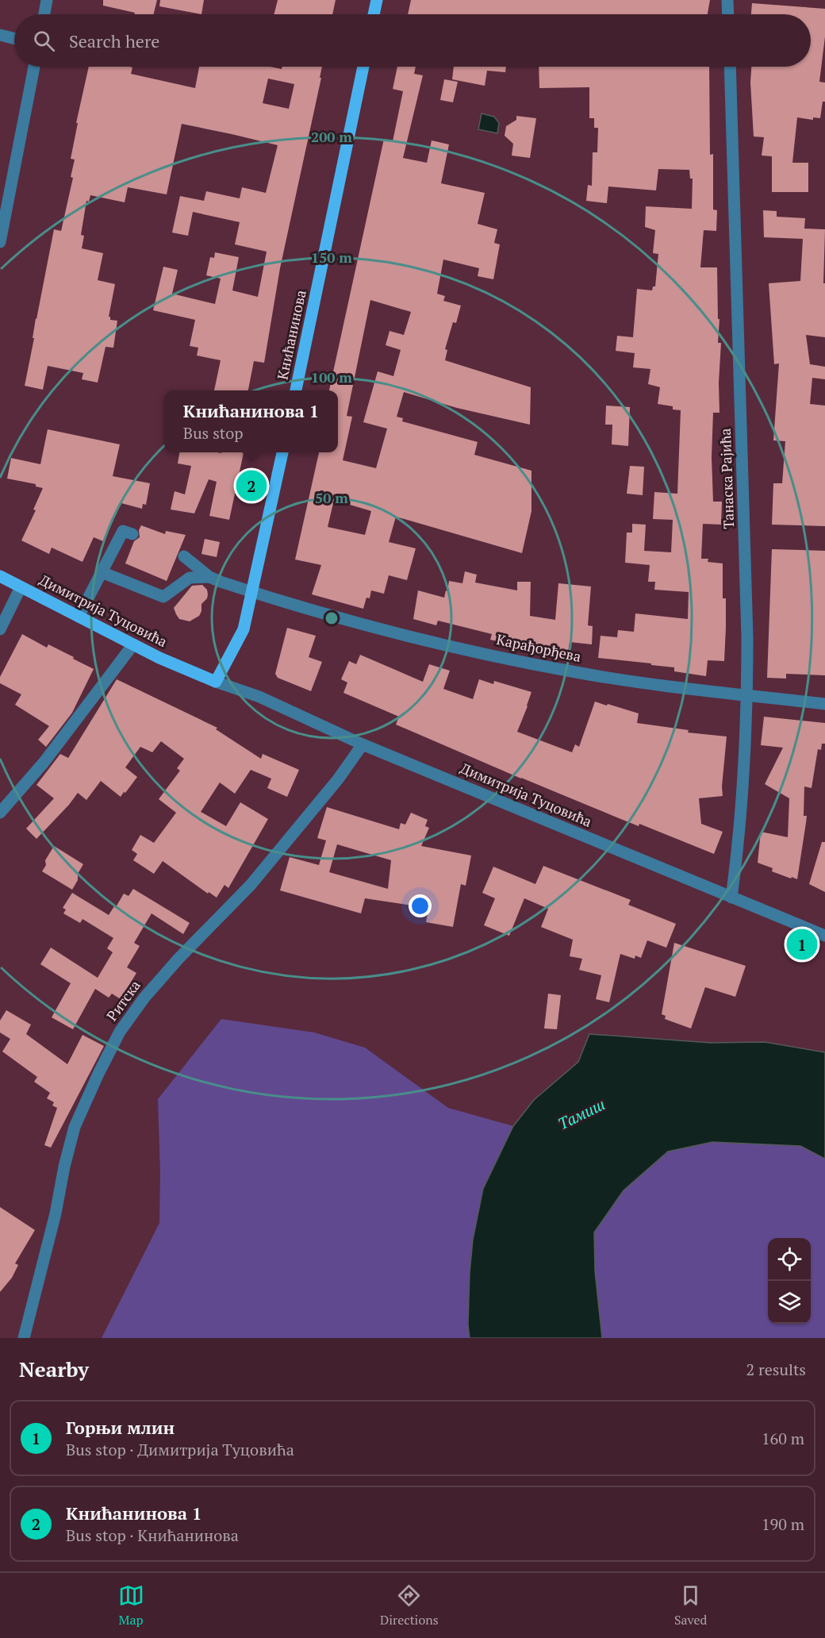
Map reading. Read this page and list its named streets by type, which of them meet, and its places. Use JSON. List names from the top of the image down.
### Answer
{
  "streets": {
    "main road": ["Книћанинова", "Димитрија Туцовића"],
    "street": ["Танаска Рајића", "Карађорђева", "Ритска"]
  },
  "crossings": [
    ["Танаска Рајића", "Димитрија Туцовића"],
    ["Танаска Рајића", "Карађорђева"],
    ["Димитрија Туцовића", "Ритска"]
  ],
  "water": ["Тамиш"],
  "page": {
    "search": "Search here",
    "popup": ["Книћанинова 1", "Bus stop"],
    "pins": ["2", "1"],
    "heading": ["Nearby", "2 results"],
    "list": [
      {
        "mark": "1",
        "name": "Горњи млин",
        "note": "Bus stop · Димитрија Туцовића",
        "value": "160 m"
      },
      {
        "mark": "2",
        "name": "Книћанинова 1",
        "note": "Bus stop · Книћанинова",
        "value": "190 m"
      }
    ],
    "nav": ["Map", "Directions", "Saved"]
  },
  "rings": [
    "200 m",
    "150 m",
    "100 m",
    "50 m"
  ]
}
